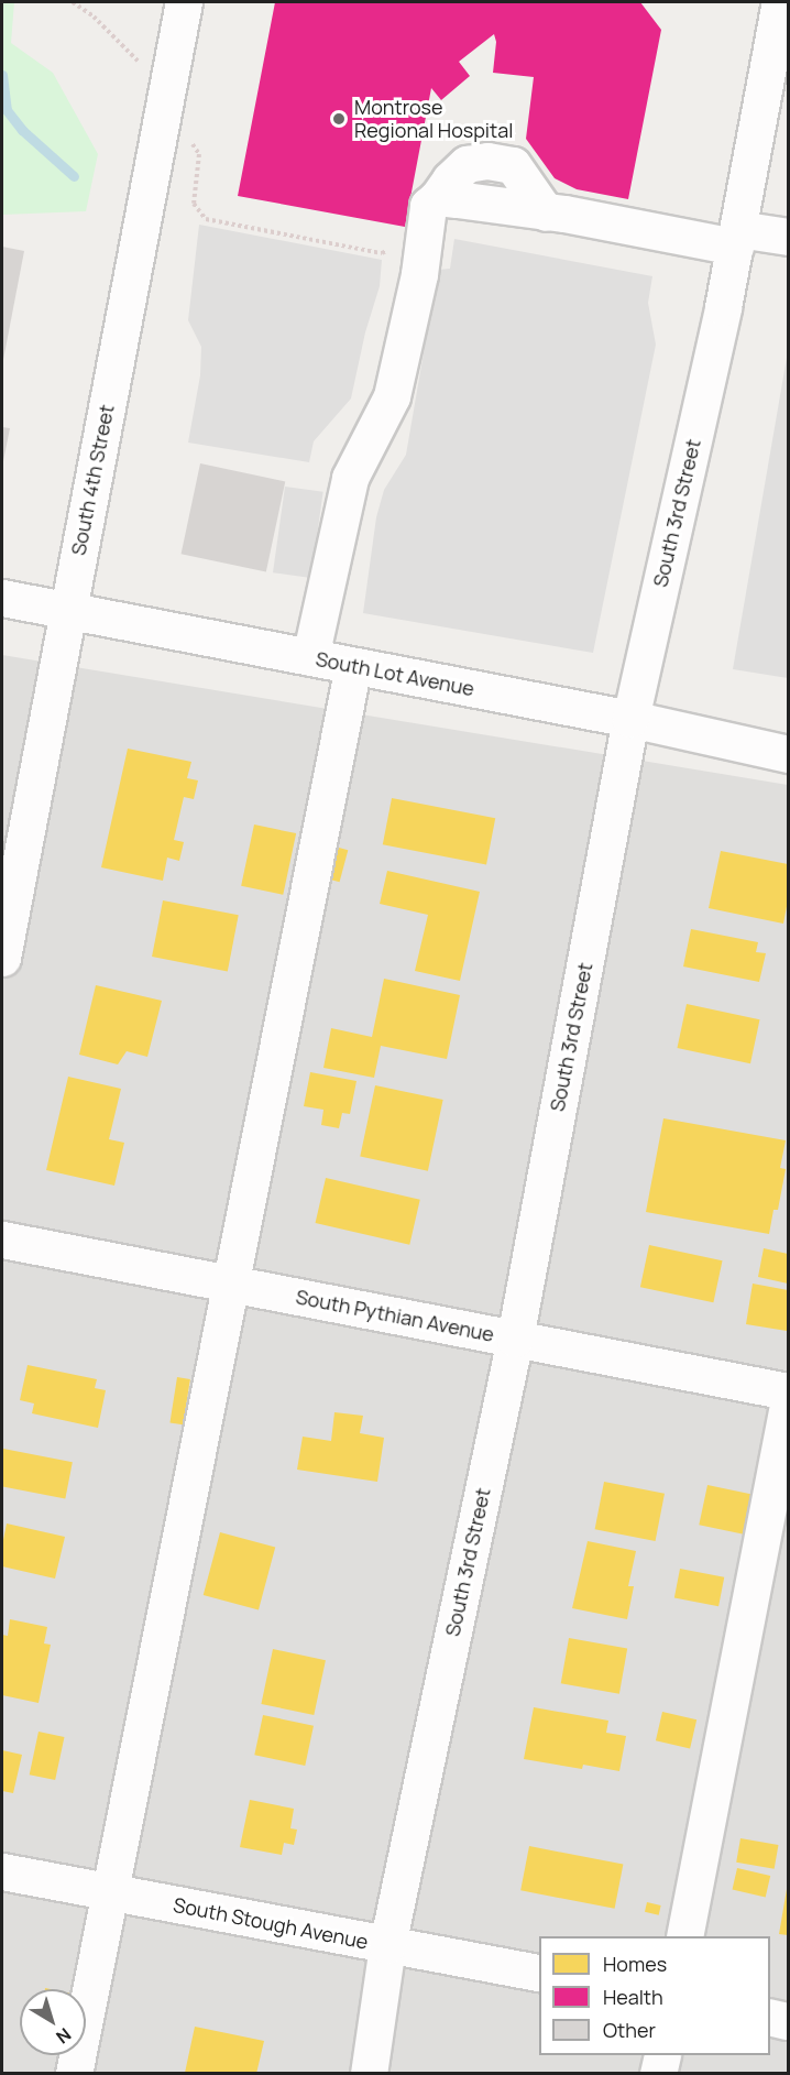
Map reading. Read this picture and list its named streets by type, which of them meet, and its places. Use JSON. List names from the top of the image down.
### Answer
{
  "streets": {
    "street": [
      "South 4th Street",
      "South 3rd Street",
      "South Lot Avenue",
      "South Pythian Avenue",
      "South Stough Avenue"
    ]
  },
  "crossings": [
    ["South 4th Street", "South Lot Avenue"],
    ["South 3rd Street", "South Lot Avenue"],
    ["South 3rd Street", "South Pythian Avenue"],
    ["South 3rd Street", "South Stough Avenue"]
  ],
  "places": ["Montrose Regional Hospital"],
  "legend": ["Homes", "Health", "Other"],
  "north": "bottom right"
}
